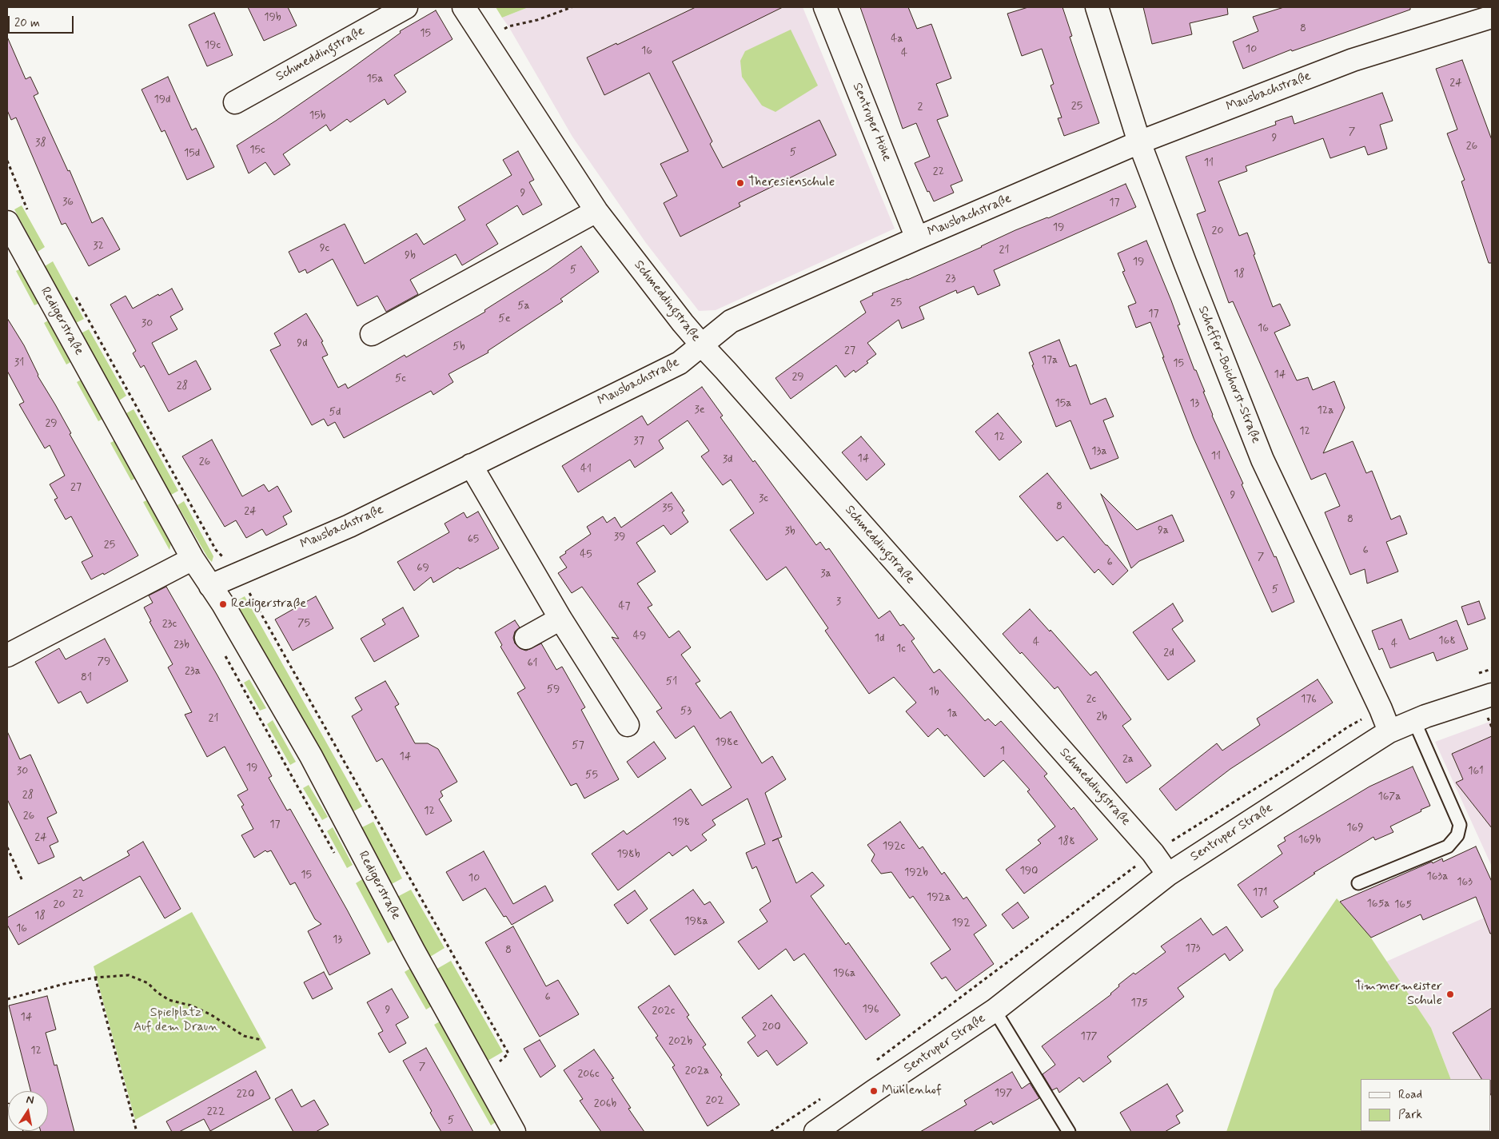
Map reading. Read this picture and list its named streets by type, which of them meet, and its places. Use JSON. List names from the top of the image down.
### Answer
{
  "streets": {
    "street": [
      "Schmeddingstraße",
      "Mausbachstraße",
      "Sentruper Höhe",
      "Redigerstraße",
      "Scheffer-Boichorst-Straße",
      "Sentruper Straße"
    ]
  },
  "crossings": [
    ["Schmeddingstraße", "Mausbachstraße"],
    ["Schmeddingstraße", "Sentruper Straße"],
    ["Mausbachstraße", "Sentruper Höhe"],
    ["Mausbachstraße", "Redigerstraße"],
    ["Mausbachstraße", "Scheffer-Boichorst-Straße"],
    ["Scheffer-Boichorst-Straße", "Sentruper Straße"]
  ],
  "parks": ["Spielplatz Auf dem Draun"],
  "places": [
    "Theresienschule",
    "Redigerstraße",
    "Timmermeister Schule",
    "Mühlenhof"
  ],
  "house_numbers": [
    "19b",
    "8",
    "15",
    "4a",
    "19c",
    "10",
    "16",
    "4",
    "15a",
    "24",
    "19d",
    "25",
    "2",
    "15b",
    "7",
    "9",
    "38",
    "26",
    "15c",
    "5",
    "15d",
    "11",
    "22",
    "9",
    "36",
    "17",
    "19",
    "20",
    "32",
    "9c",
    "21",
    "9b",
    "19",
    "5",
    "18",
    "23",
    "25",
    "5a",
    "17",
    "5e",
    "30",
    "16",
    "9d",
    "5b",
    "27",
    "17a",
    "31",
    "15",
    "14",
    "29",
    "5c",
    "28",
    "15a",
    "13",
    "3e",
    "12a",
    "5d",
    "29",
    "12",
    "12",
    "37",
    "13a",
    "11",
    "14",
    "3d",
    "26",
    "41",
    "27",
    "9",
    "3c",
    "8",
    "35",
    "24",
    "8",
    "9a",
    "3b",
    "39",
    "65",
    "25",
    "6",
    "45",
    "7",
    "6",
    "69",
    "3a",
    "5",
    "3",
    "47",
    "75",
    "23c",
    "49",
    "1d",
    "168",
    "4",
    "4",
    "23b",
    "1c",
    "2d",
    "79",
    "61",
    "23a",
    "81",
    "51",
    "59",
    "1b",
    "2c",
    "176",
    "53",
    "1a",
    "2b",
    "21",
    "198e",
    "57",
    "1",
    "14",
    "2a",
    "19",
    "30",
    "161",
    "55",
    "28",
    "167a",
    "12",
    "26",
    "198",
    "17",
    "169",
    "24",
    "169b",
    "188",
    "192c",
    "198b",
    "190",
    "192b",
    "15",
    "163a",
    "10",
    "163",
    "171",
    "22",
    "192a",
    "165a",
    "20",
    "165",
    "18",
    "198a",
    "192",
    "16",
    "13",
    "173",
    "8",
    "196a",
    "6",
    "175",
    "196",
    "9",
    "202c",
    "14",
    "200",
    "177",
    "202b",
    "12",
    "7",
    "202a",
    "206c",
    "197",
    "220",
    "202",
    "206b",
    "222",
    "5"
  ],
  "legend": ["Road", "Park"],
  "scale_bar": "20 m",
  "north": "top"
}
